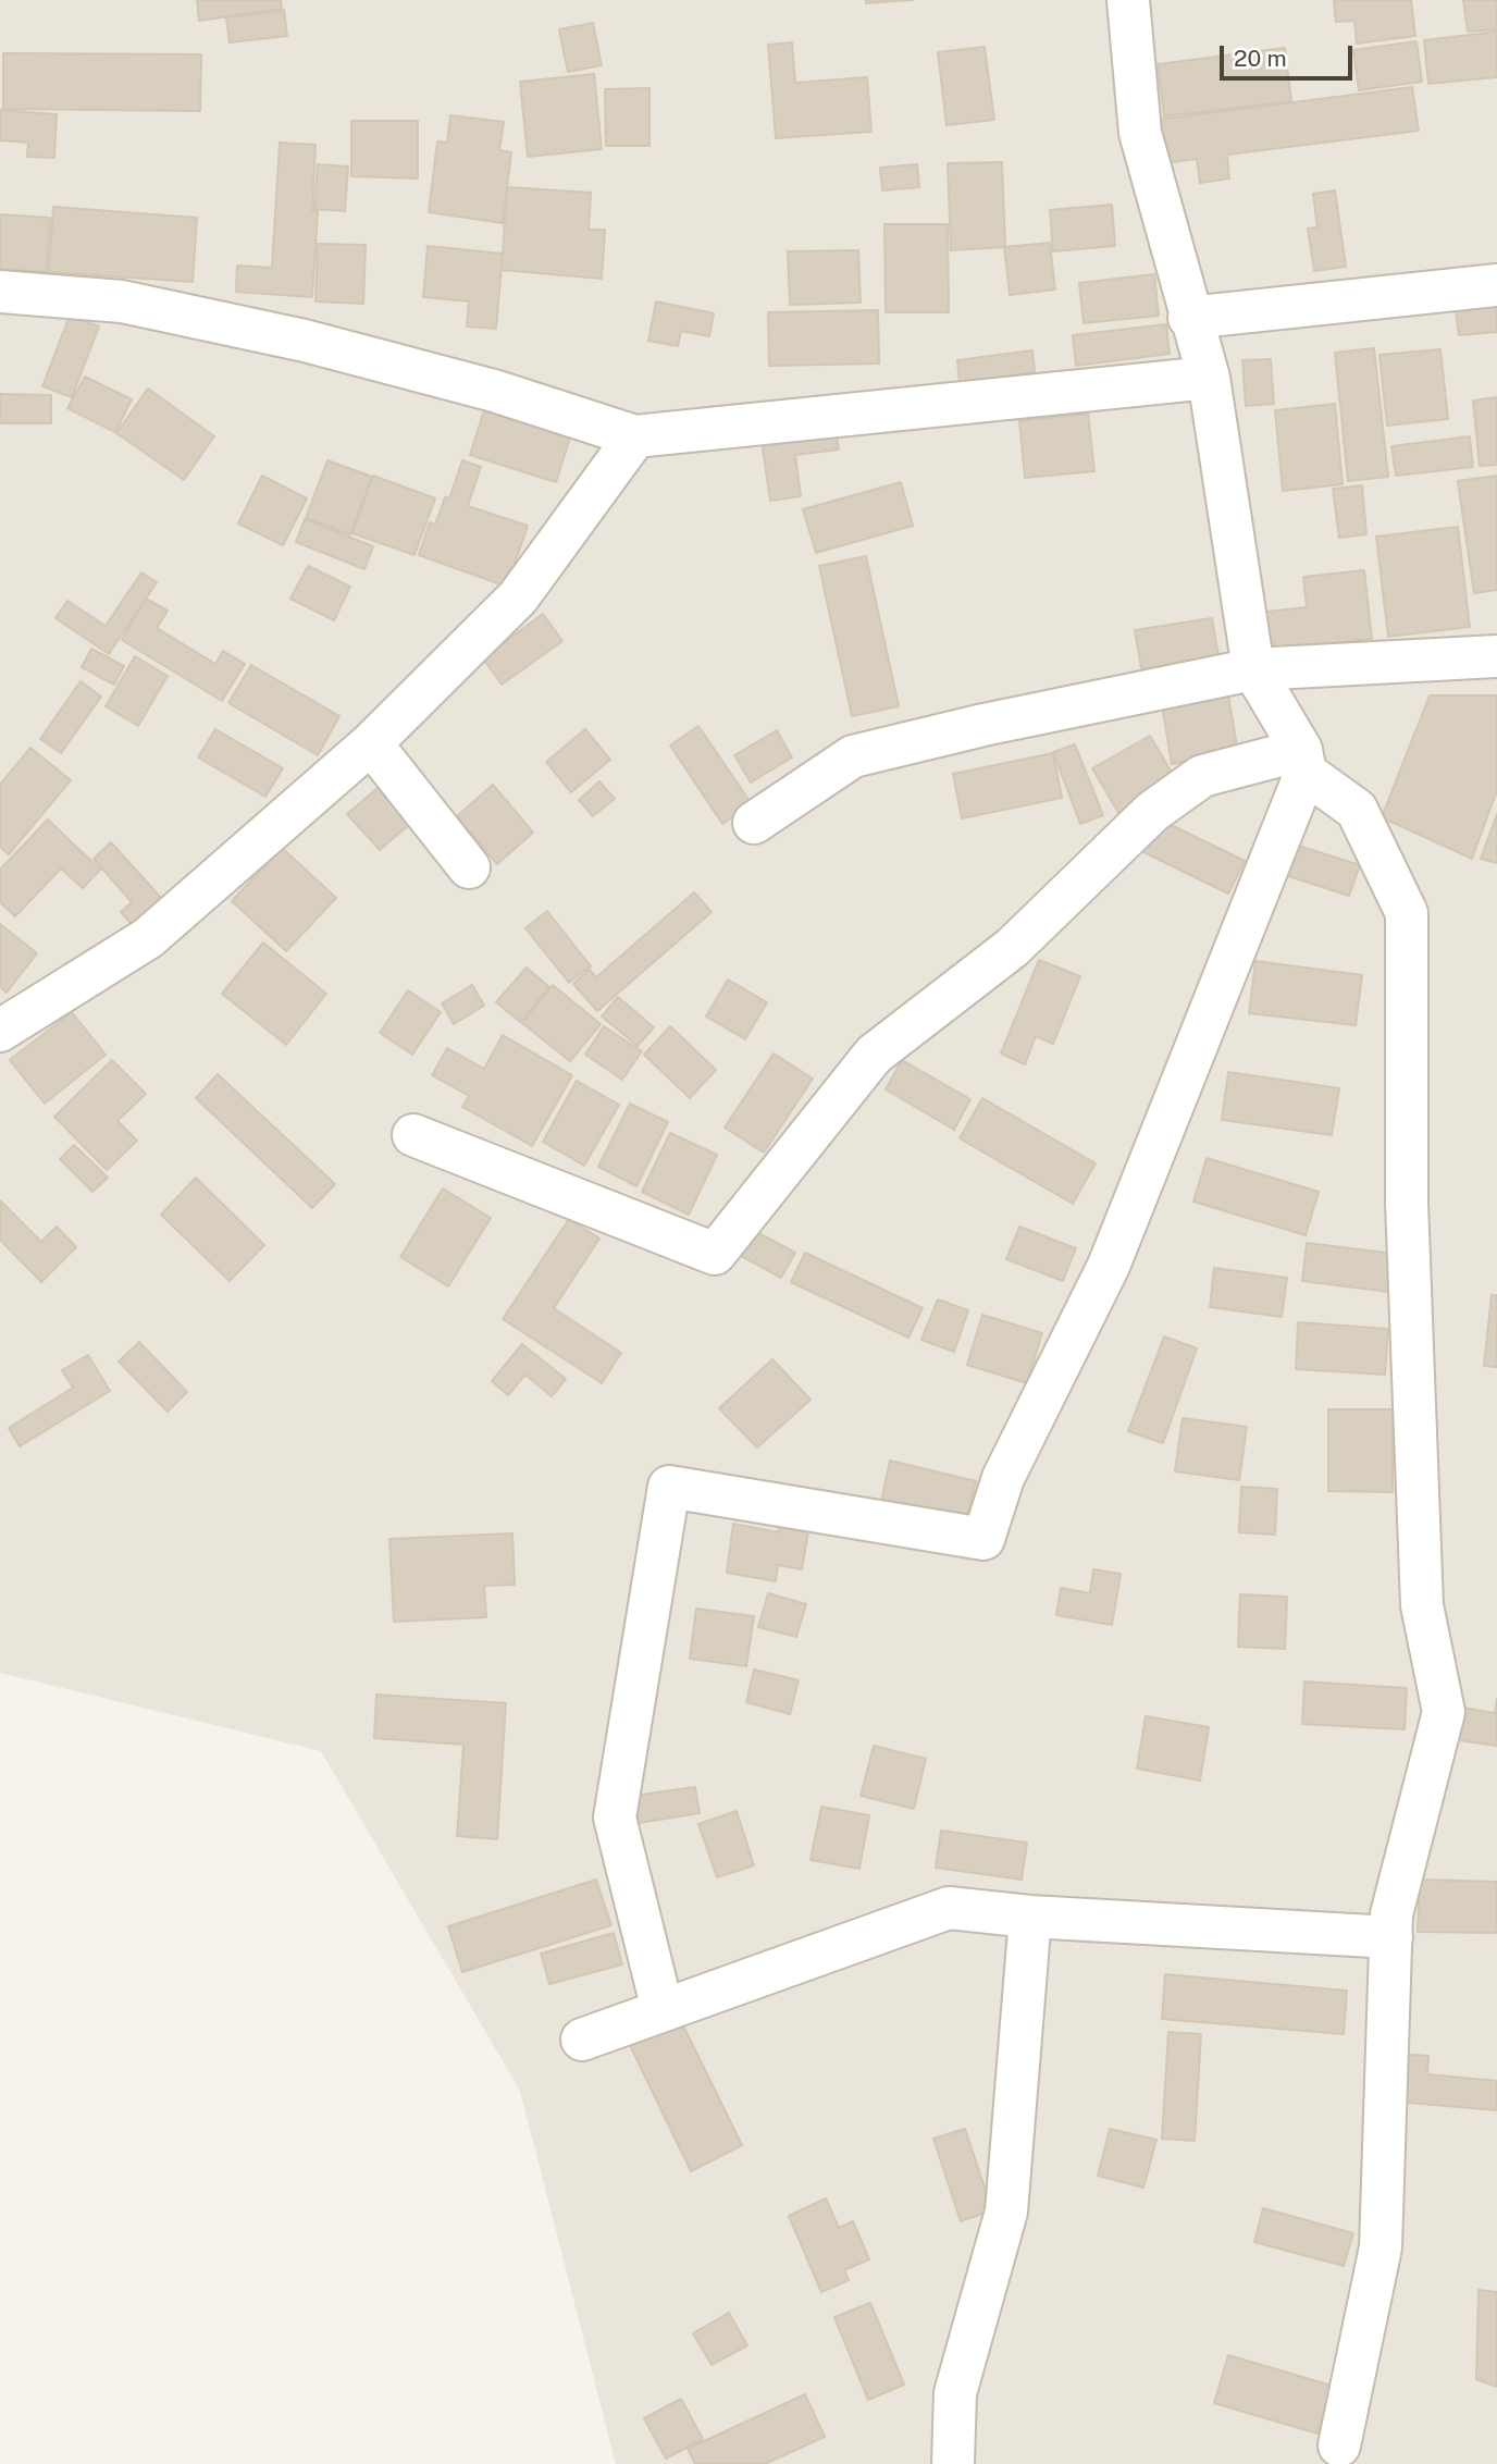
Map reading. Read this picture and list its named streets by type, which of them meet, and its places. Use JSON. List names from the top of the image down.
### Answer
{
  "scale_bar": "20 m"
}
